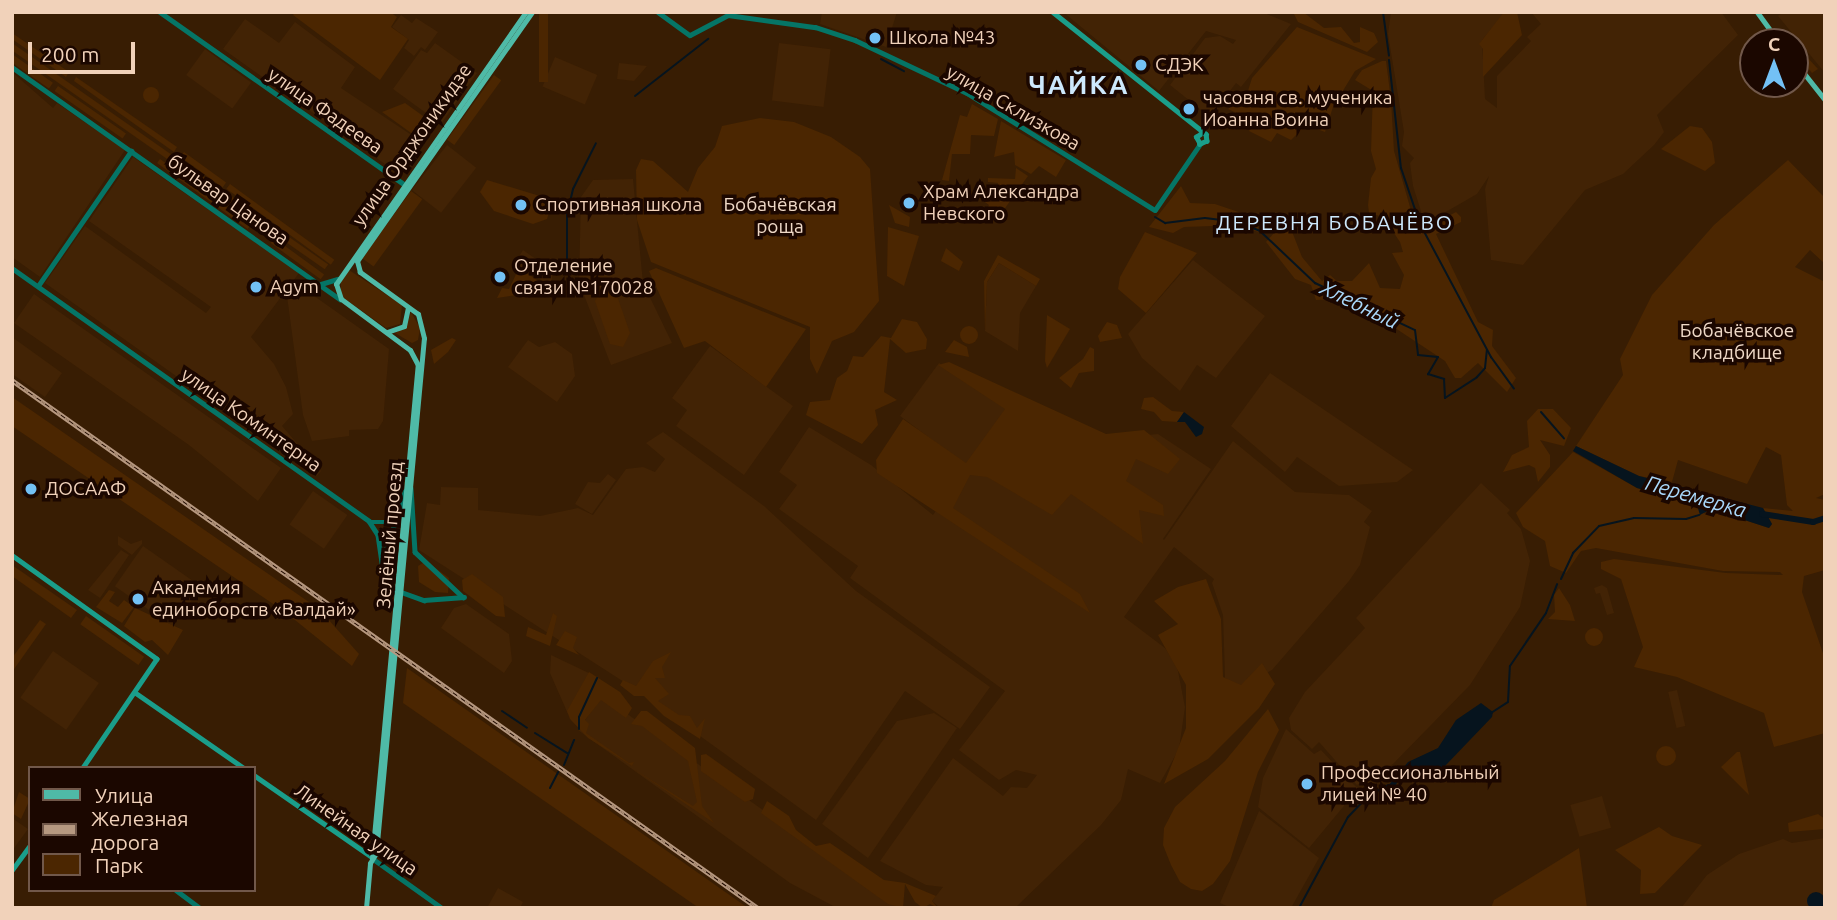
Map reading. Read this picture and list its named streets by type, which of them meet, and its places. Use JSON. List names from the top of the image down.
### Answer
{
  "streets": {
    "main road": [
      "улица Орджоникидзе",
      "бульвар Цанова",
      "Зелёный проезд",
      "Линейная улица"
    ],
    "street": ["улица Склизкова", "улица Фадеева", "улица Коминтерна"]
  },
  "crossings": [
    ["улица Фадеева", "улица Орджоникидзе"],
    ["бульвар Цанова", "Зелёный проезд"],
    ["Зелёный проезд", "Линейная улица"]
  ],
  "districts": ["ЧАЙКА", "ДЕРЕВНЯ БОБАЧЁВО"],
  "water": ["Хлебный", "Перемерка"],
  "parks": ["Бобачёвская роща", "Бобачёвское кладбище"],
  "places": [
    "Школа №43",
    "СДЭК",
    "часовня св. мученика Иоанна Воина",
    "Храм Александра Невского",
    "Спортивная школа",
    "Отделение связи №170028",
    "Agym",
    "ДОСААФ",
    "Академия единоборств «Валдай»",
    "Профессиональный лицей № 40"
  ],
  "legend": ["Улица", "Железная дорога", "Парк"],
  "scale_bar": "200 m",
  "north": "top"
}
